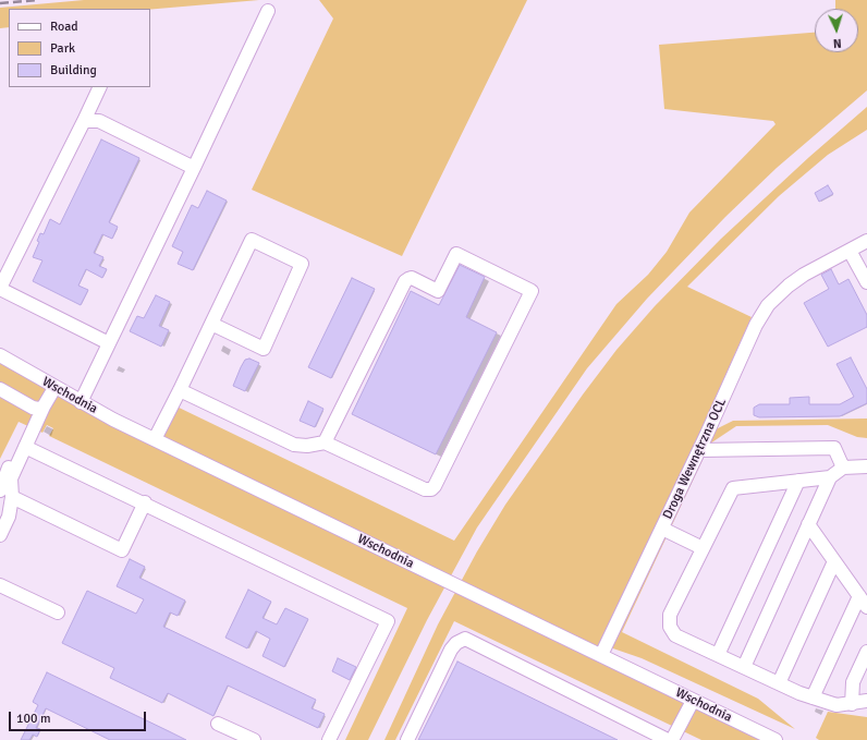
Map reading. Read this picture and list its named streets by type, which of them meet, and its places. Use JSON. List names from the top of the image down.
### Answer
{
  "streets": {
    "street": ["Wschodnia", "Droga Wewnętrzna OCL"]
  },
  "crossings": [
    ["Wschodnia", "Droga Wewnętrzna OCL"]
  ],
  "legend": ["Road", "Park", "Building"],
  "scale_bar": "100 m",
  "north": "bottom"
}
